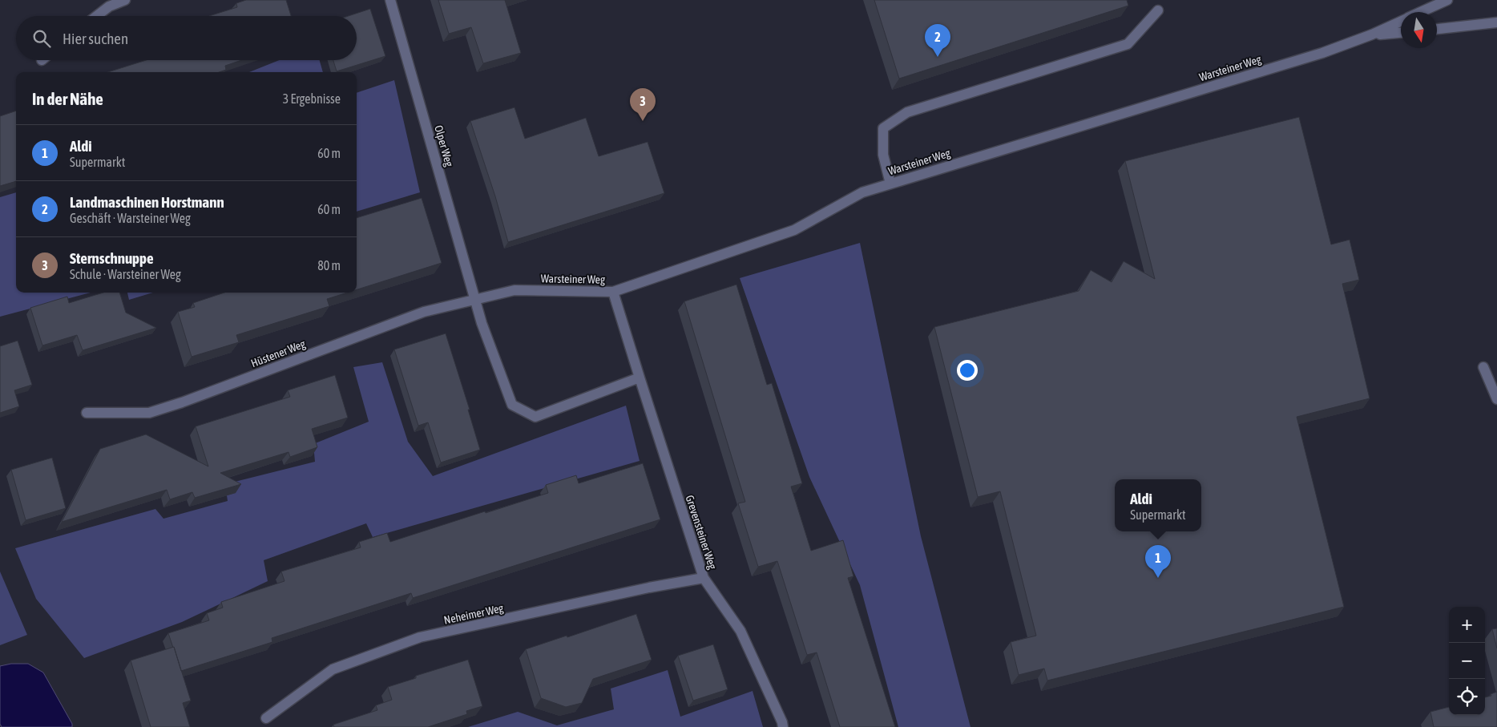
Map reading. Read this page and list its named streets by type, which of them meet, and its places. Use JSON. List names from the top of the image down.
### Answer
{
  "streets": {
    "street": [
      "Warsteiner Weg",
      "Olper Weg",
      "Hüstener Weg",
      "Grevensteiner Weg",
      "Neheimer Weg"
    ]
  },
  "crossings": [
    ["Warsteiner Weg", "Olper Weg"],
    ["Warsteiner Weg", "Hüstener Weg"],
    ["Warsteiner Weg", "Grevensteiner Weg"],
    ["Olper Weg", "Hüstener Weg"],
    ["Grevensteiner Weg", "Neheimer Weg"]
  ],
  "north": "bottom",
  "page": {
    "search": "Hier suchen",
    "pins": ["2", "3", "1"],
    "heading": ["In der Nähe", "3 Ergebnisse"],
    "list": [
      {
        "mark": "1",
        "name": "Aldi",
        "note": "Supermarkt",
        "value": "60 m"
      },
      {
        "mark": "2",
        "name": "Landmaschinen Horstmann",
        "note": "Geschäft · Warsteiner Weg",
        "value": "60 m"
      },
      {
        "mark": "3",
        "name": "Sternschnuppe",
        "note": "Schule · Warsteiner Weg",
        "value": "80 m"
      }
    ],
    "popup": ["Aldi", "Supermarkt"],
    "map_buttons": ["+", "−"]
  }
}
